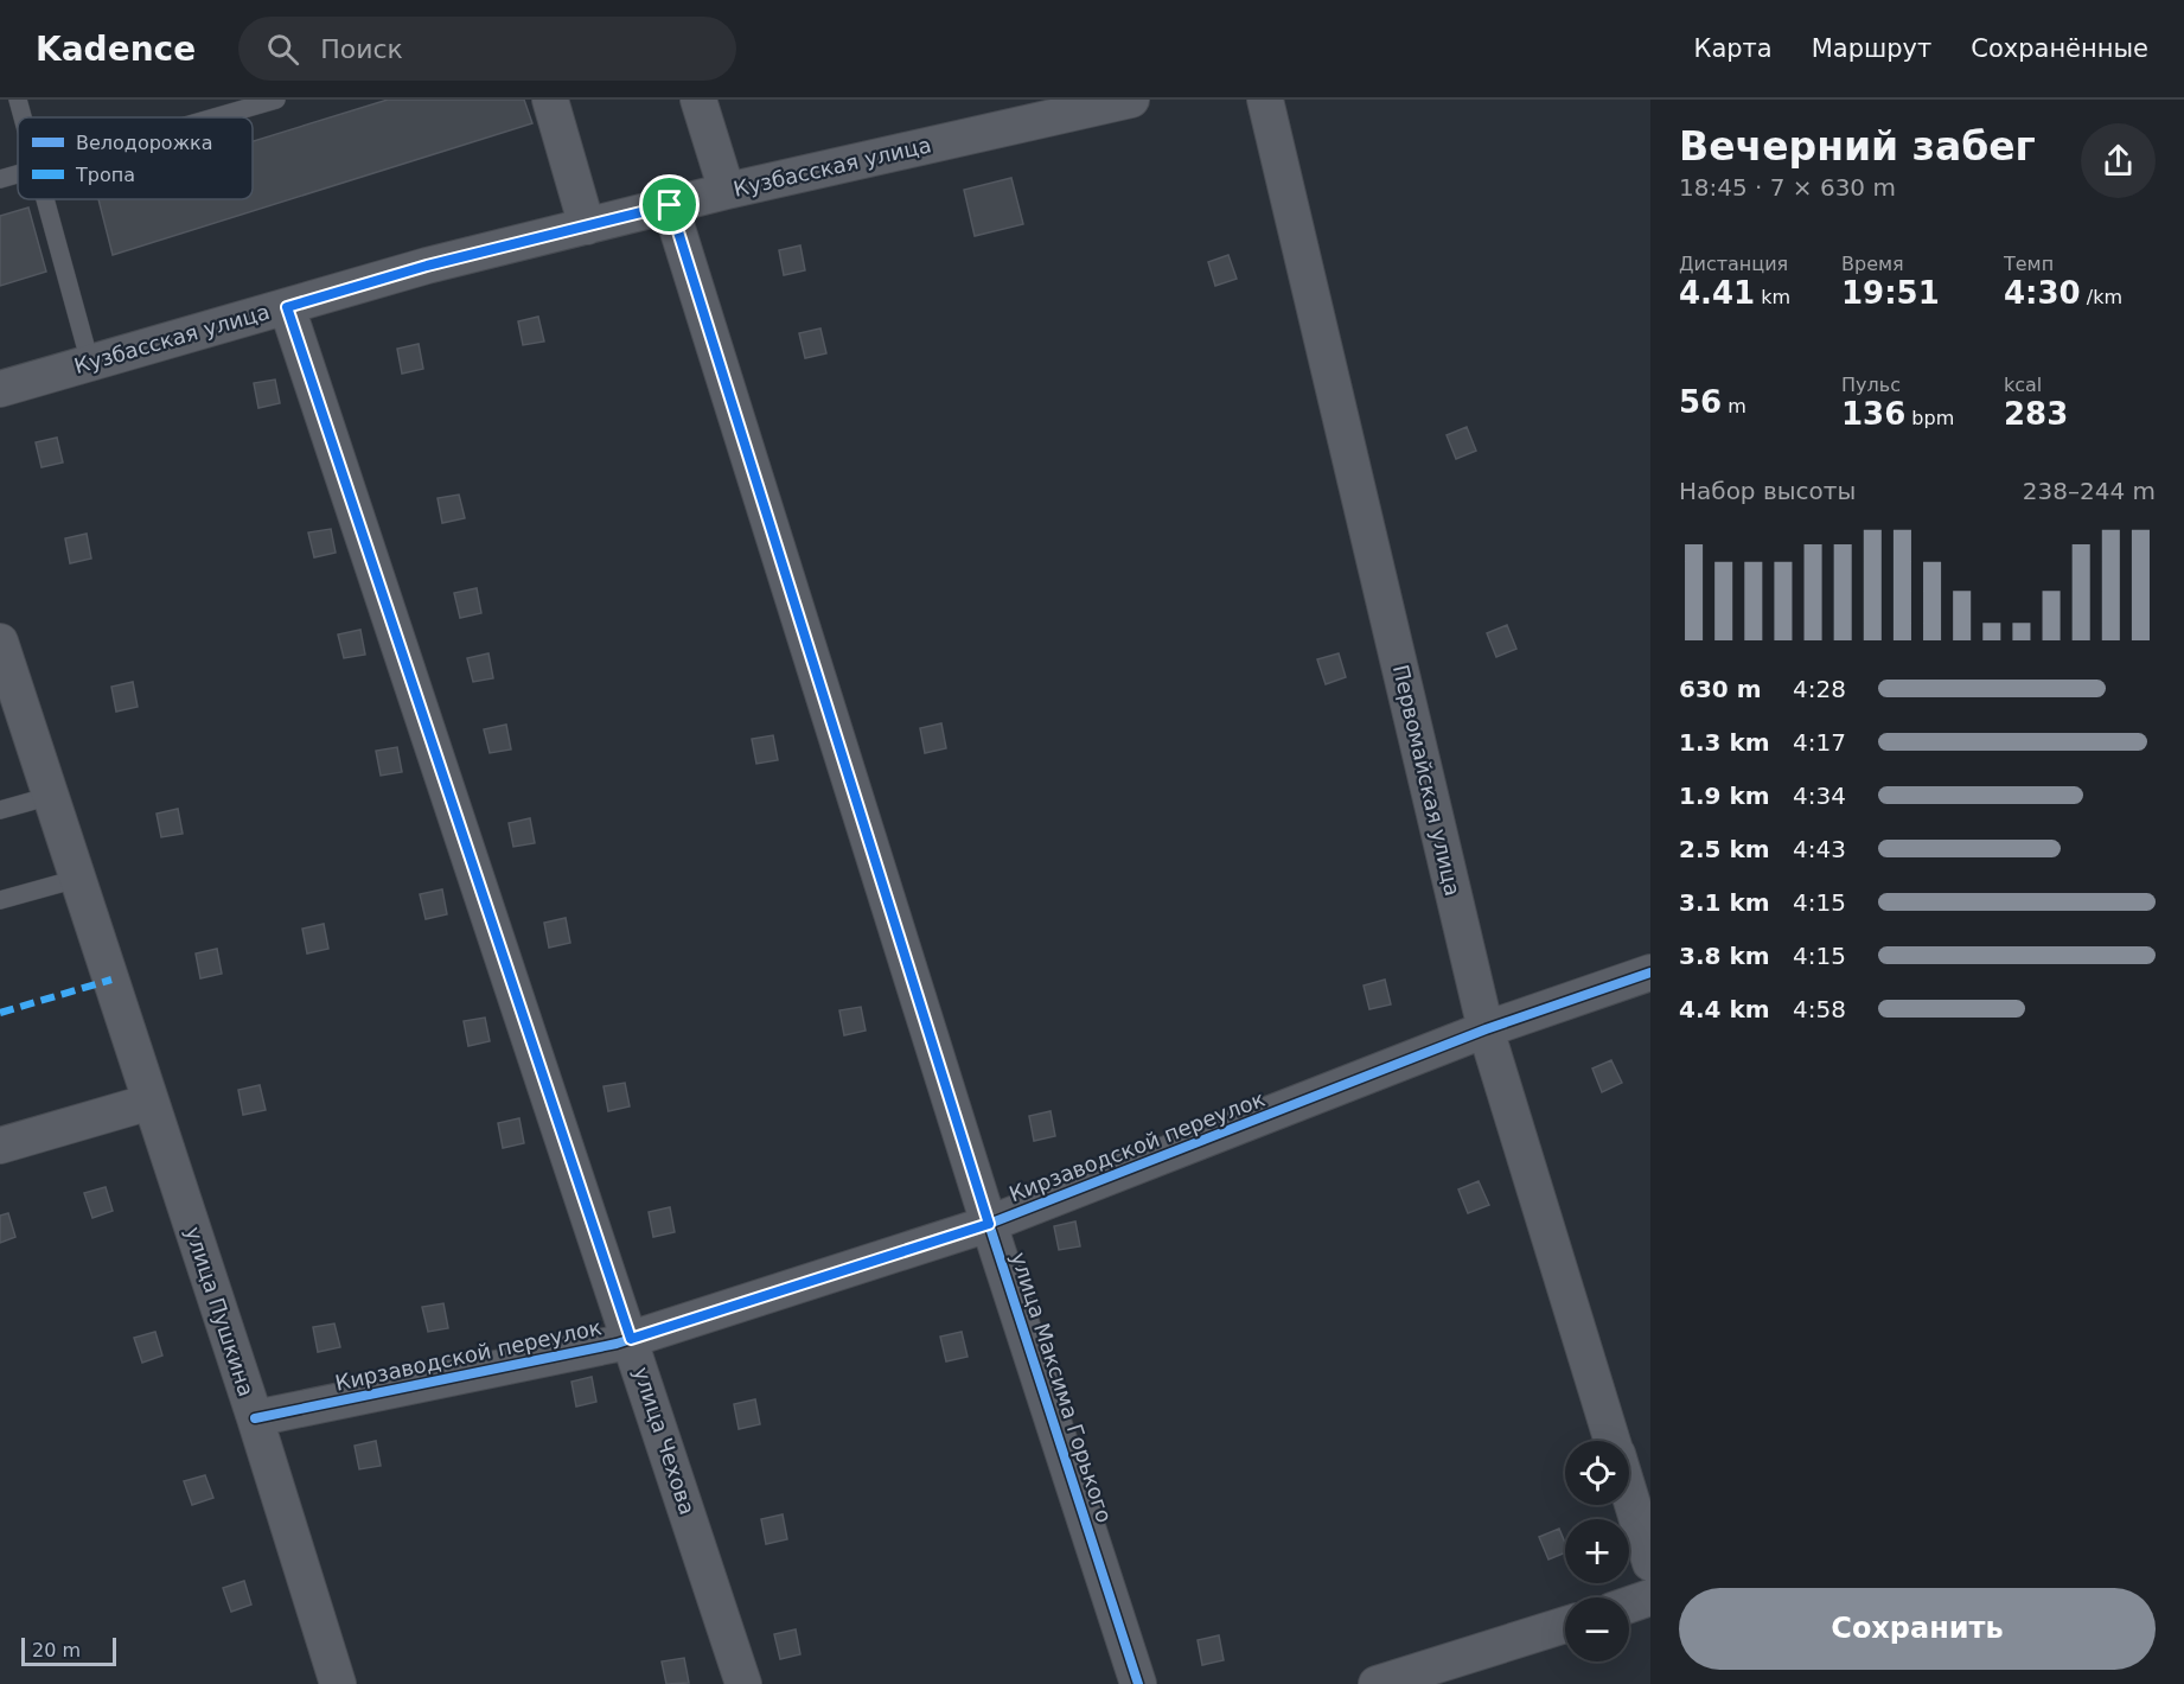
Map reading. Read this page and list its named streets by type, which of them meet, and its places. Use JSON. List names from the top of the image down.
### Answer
{
  "streets": {
    "street": [
      "Кузбасская улица",
      "Первомайская улица",
      "Кирзаводской переулок",
      "улица Пушкина",
      "улица Максима Горького",
      "улица Чехова"
    ]
  },
  "crossings": [
    ["Кузбасская улица", "улица Максима Горького"],
    ["Кузбасская улица", "улица Чехова"],
    ["Первомайская улица", "Кирзаводской переулок"],
    ["Кирзаводской переулок", "улица Пушкина"],
    ["Кирзаводской переулок", "улица Максима Горького"],
    ["Кирзаводской переулок", "улица Чехова"]
  ],
  "legend": ["Велодорожка", "Тропа"],
  "scale_bar": "20 m",
  "page": {
    "header": "Kadence",
    "search": "Поиск",
    "nav": ["Карта", "Маршрут", "Сохранённые"],
    "heading": ["Вечерний забег", "18:45 · 7 × 630 m"],
    "stats": [
      ["Дистанция", "4.41 km"],
      ["Время", "19:51"],
      ["Темп", "4:30 /km"],
      ["56 m"],
      ["Пульс", "136 bpm"],
      ["kcal", "283"]
    ],
    "chart": ["Набор высоты", "238–244 m"],
    "list": [
      {
        "name": "630 m",
        "note": "4:28"
      },
      {
        "name": "1.3 km",
        "note": "4:17"
      },
      {
        "name": "1.9 km",
        "note": "4:34"
      },
      {
        "name": "2.5 km",
        "note": "4:43"
      },
      {
        "name": "3.1 km",
        "note": "4:15"
      },
      {
        "name": "3.8 km",
        "note": "4:15"
      },
      {
        "name": "4.4 km",
        "note": "4:58"
      }
    ],
    "map_buttons": ["+", "−"],
    "buttons": "Сохранить",
    "scale": "20 m"
  }
}
